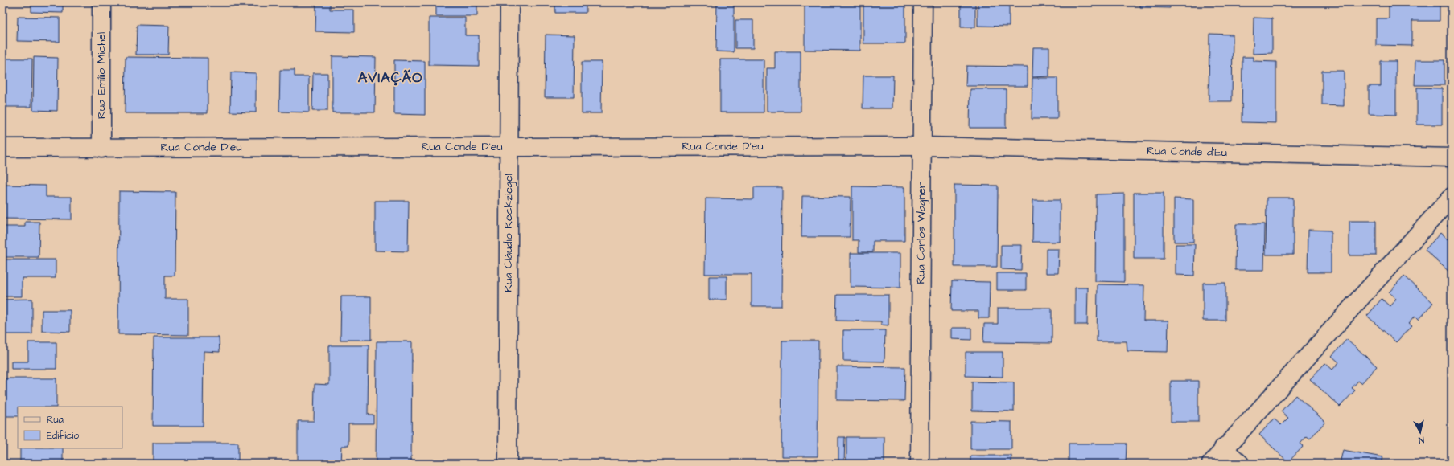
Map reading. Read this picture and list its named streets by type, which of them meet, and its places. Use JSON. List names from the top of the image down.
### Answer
{
  "streets": {
    "street": [
      "Rua Emílio Michel",
      "Rua Conde D'eu",
      "Rua Conde d'Eu",
      "Rua Cláudio Reckziegel",
      "Rua Carlos Wagner"
    ]
  },
  "crossings": [
    ["Rua Emílio Michel", "Rua Conde D'eu"],
    ["Rua Conde D'eu", "Rua Conde d'Eu"],
    ["Rua Conde D'eu", "Rua Cláudio Reckziegel"],
    ["Rua Conde D'eu", "Rua Carlos Wagner"],
    ["Rua Conde d'Eu", "Rua Carlos Wagner"]
  ],
  "districts": ["AVIAÇÃO"],
  "legend": ["Rua", "Edifício"],
  "north": "bottom"
}
